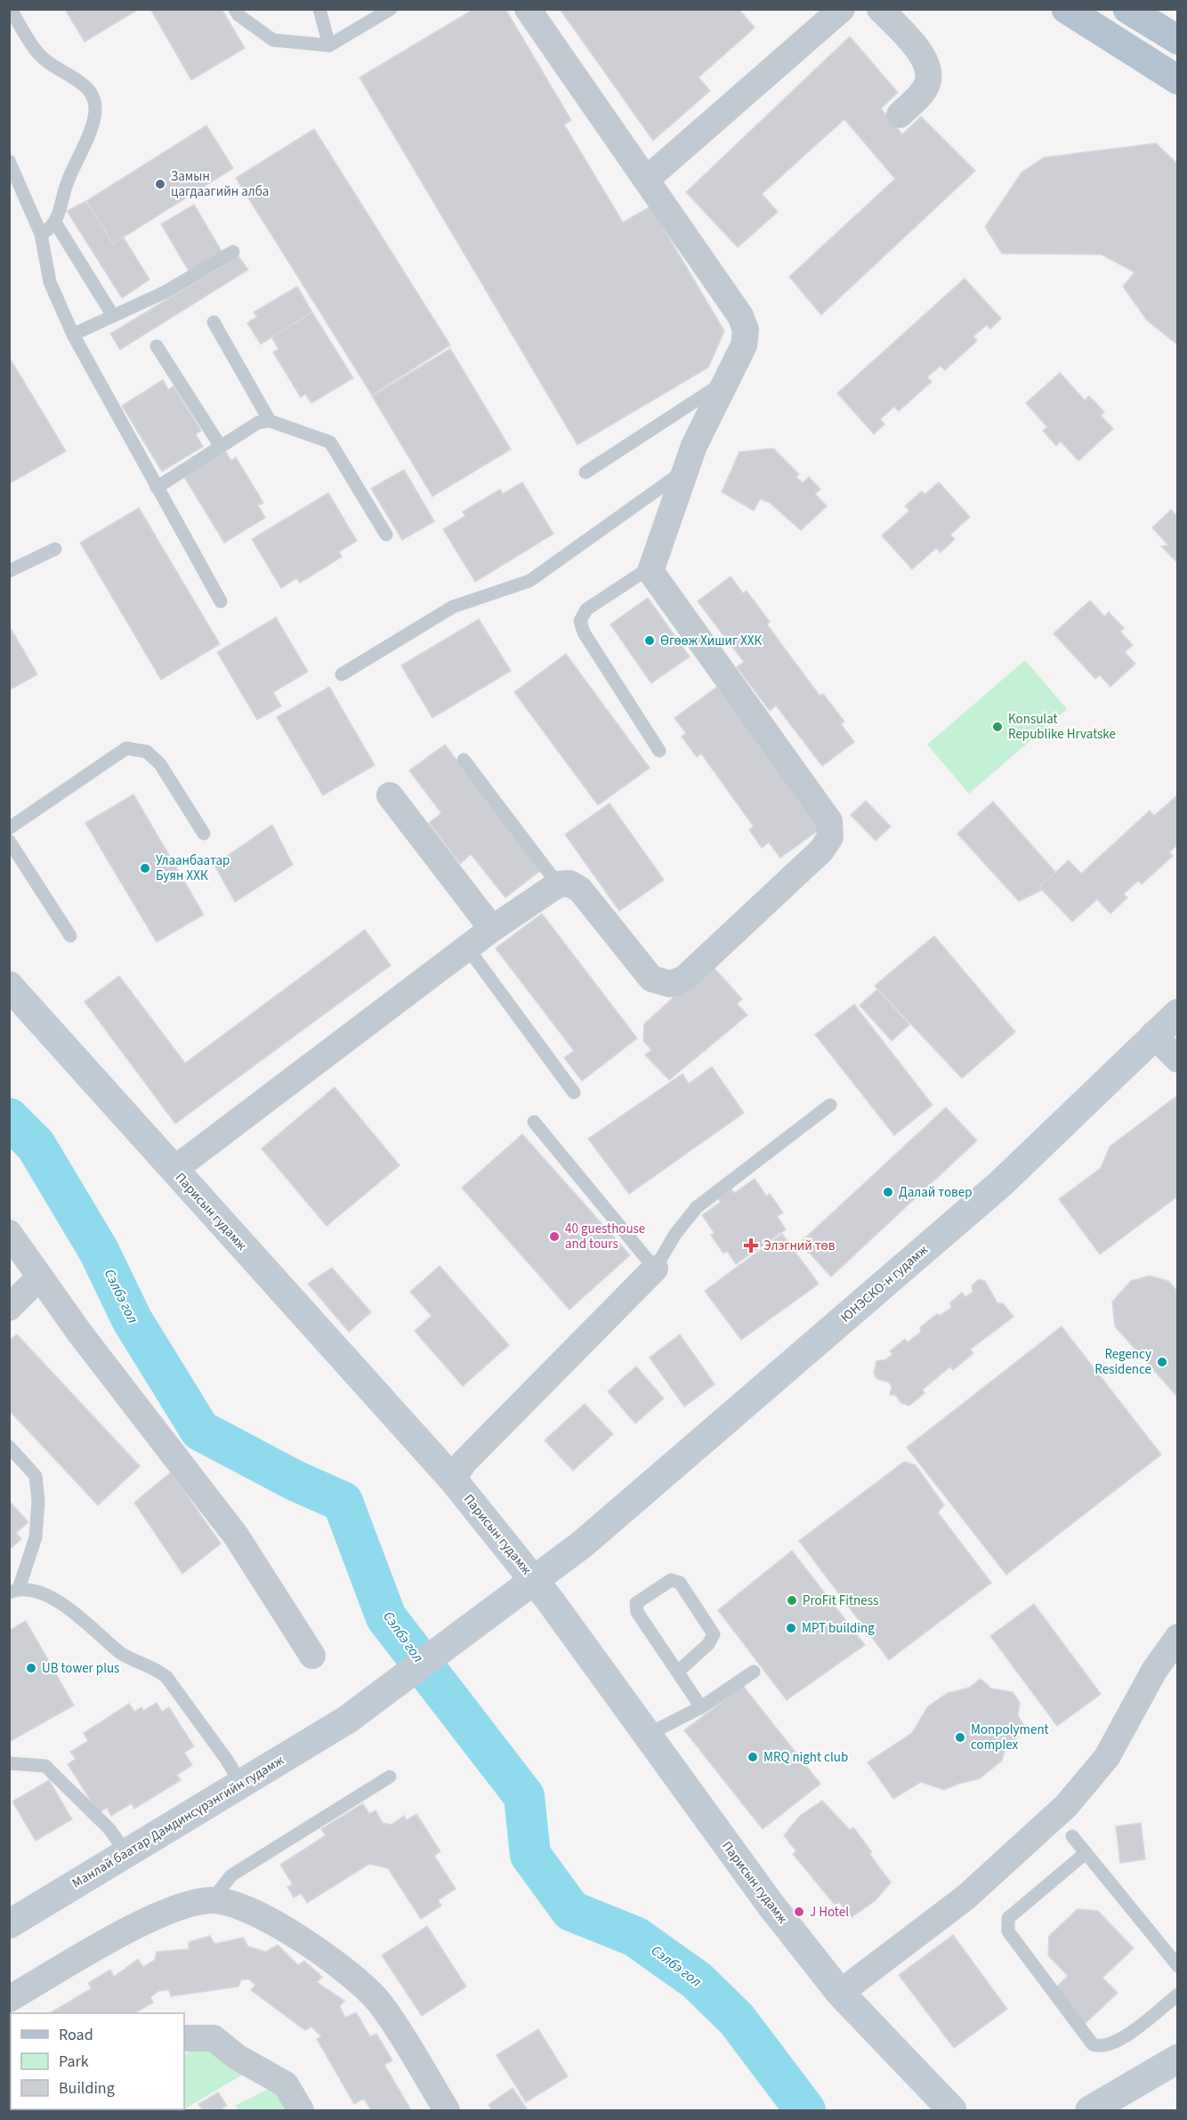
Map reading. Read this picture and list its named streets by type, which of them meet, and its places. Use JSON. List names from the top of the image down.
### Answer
{
  "streets": {
    "street": ["Парисын гудамж", "ЮНЭСКО-н гудамж", "Манлай баатар Дамдинсүрэнгийн гудамж"]
  },
  "crossings": [
    ["ЮНЭСКО-н гудамж", "Манлай баатар Дамдинсүрэнгийн гудамж"]
  ],
  "water": ["Сэлбэ гол"],
  "places": {
    "other": [
      "Замын цагдаагийн алба",
      "Өгөөж Хишиг ХХК",
      "Konsulat Republike Hrvatske",
      "Улаанбаатар Буян ХХК",
      "Далай товер",
      "40 guesthouse and tours",
      "Regency Residence",
      "ProFit Fitness",
      "MPT building",
      "UB tower plus",
      "Monpolyment complex",
      "MRQ night club",
      "J Hotel"
    ],
    "health": ["Элэгний төв"]
  },
  "legend": ["Road", "Park", "Building"]
}
